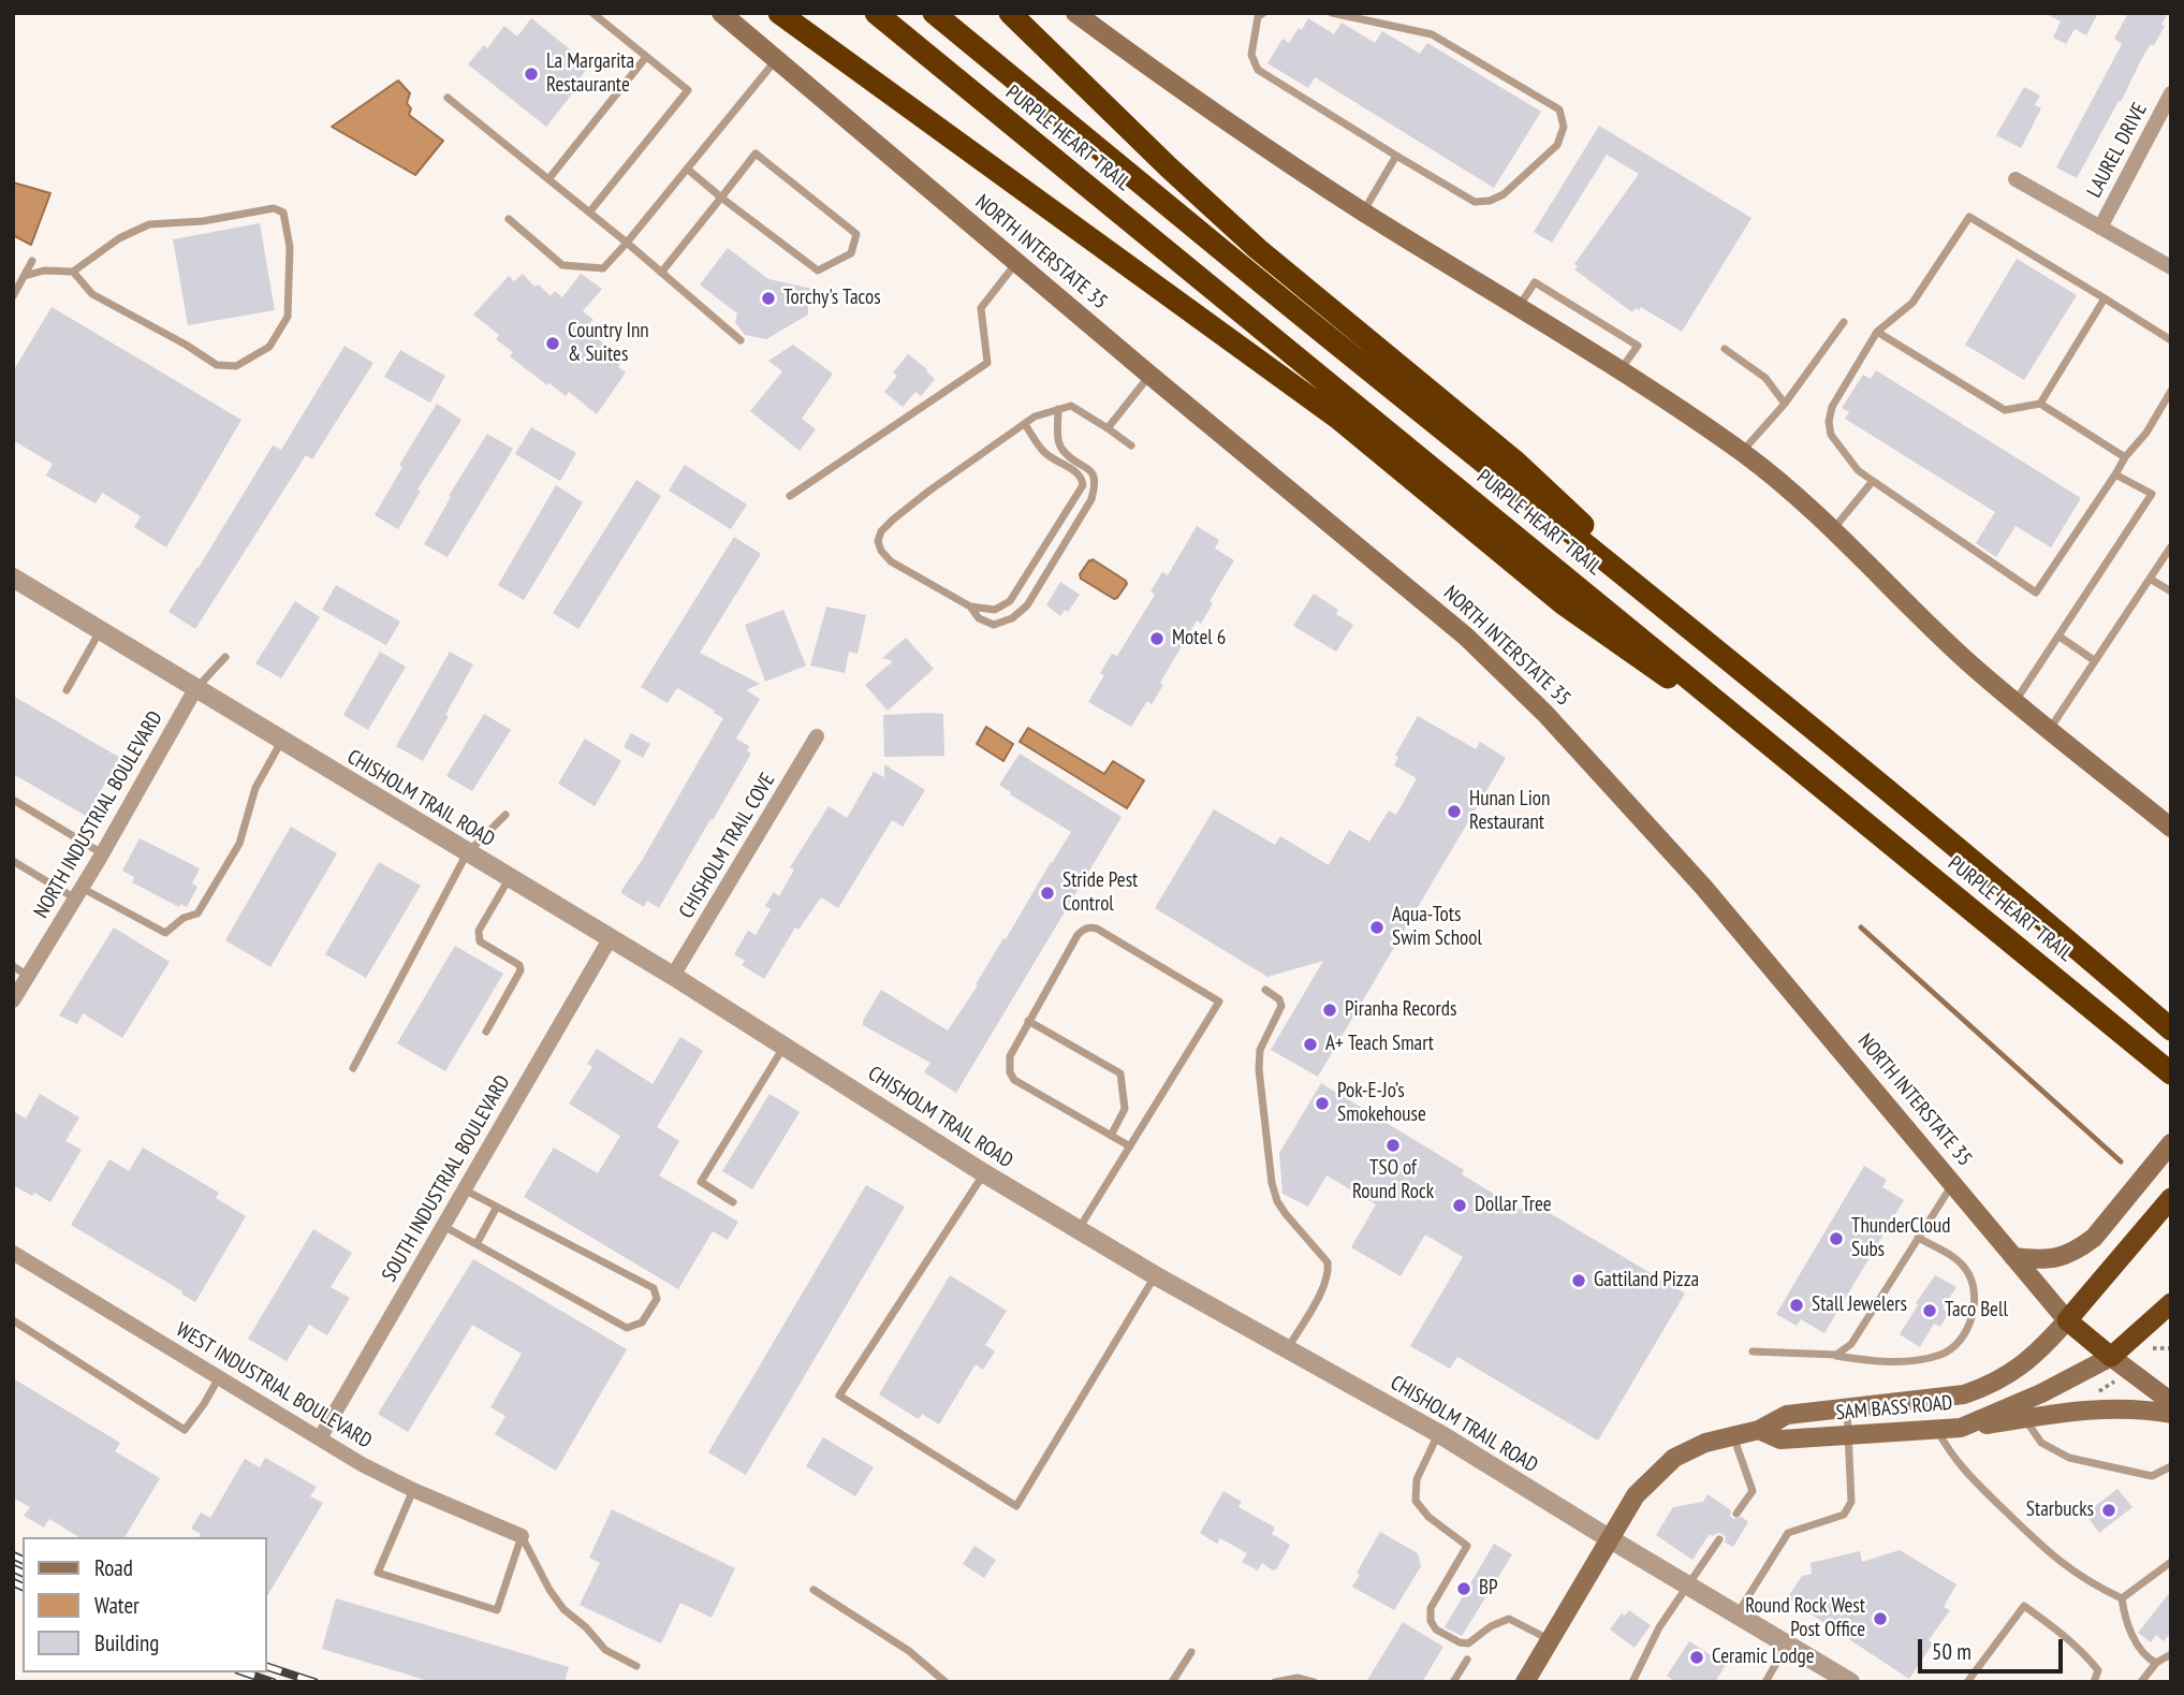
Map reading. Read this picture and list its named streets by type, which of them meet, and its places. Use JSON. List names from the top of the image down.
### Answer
{
  "streets": {
    "highway": ["PURPLE HEART TRAIL", "NORTH INTERSTATE 35"],
    "main road": ["SAM BASS ROAD"],
    "street": [
      "LAUREL DRIVE",
      "CHISHOLM TRAIL ROAD",
      "NORTH INDUSTRIAL BOULEVARD",
      "CHISHOLM TRAIL COVE",
      "SOUTH INDUSTRIAL BOULEVARD",
      "WEST INDUSTRIAL BOULEVARD"
    ]
  },
  "crossings": [
    ["NORTH INTERSTATE 35", "SAM BASS ROAD"],
    ["CHISHOLM TRAIL ROAD", "NORTH INDUSTRIAL BOULEVARD"],
    ["CHISHOLM TRAIL ROAD", "CHISHOLM TRAIL COVE"],
    ["CHISHOLM TRAIL ROAD", "SOUTH INDUSTRIAL BOULEVARD"],
    ["CHISHOLM TRAIL ROAD", "SAM BASS ROAD"],
    ["SOUTH INDUSTRIAL BOULEVARD", "WEST INDUSTRIAL BOULEVARD"]
  ],
  "places": [
    "La Margarita Restaurante",
    "Torchy's Tacos",
    "Country Inn & Suites",
    "Motel 6",
    "Hunan Lion Restaurant",
    "Stride Pest Control",
    "Aqua-Tots Swim School",
    "Piranha Records",
    "A+ Teach Smart",
    "Pok-E-Jo’s Smokehouse",
    "TSO of Round Rock",
    "Dollar Tree",
    "ThunderCloud Subs",
    "Gattiland Pizza",
    "Stall Jewelers",
    "Taco Bell",
    "Starbucks",
    "BP",
    "Round Rock West Post Office",
    "Ceramic Lodge"
  ],
  "legend": ["Road", "Water", "Building"],
  "scale_bar": "50 m"
}
